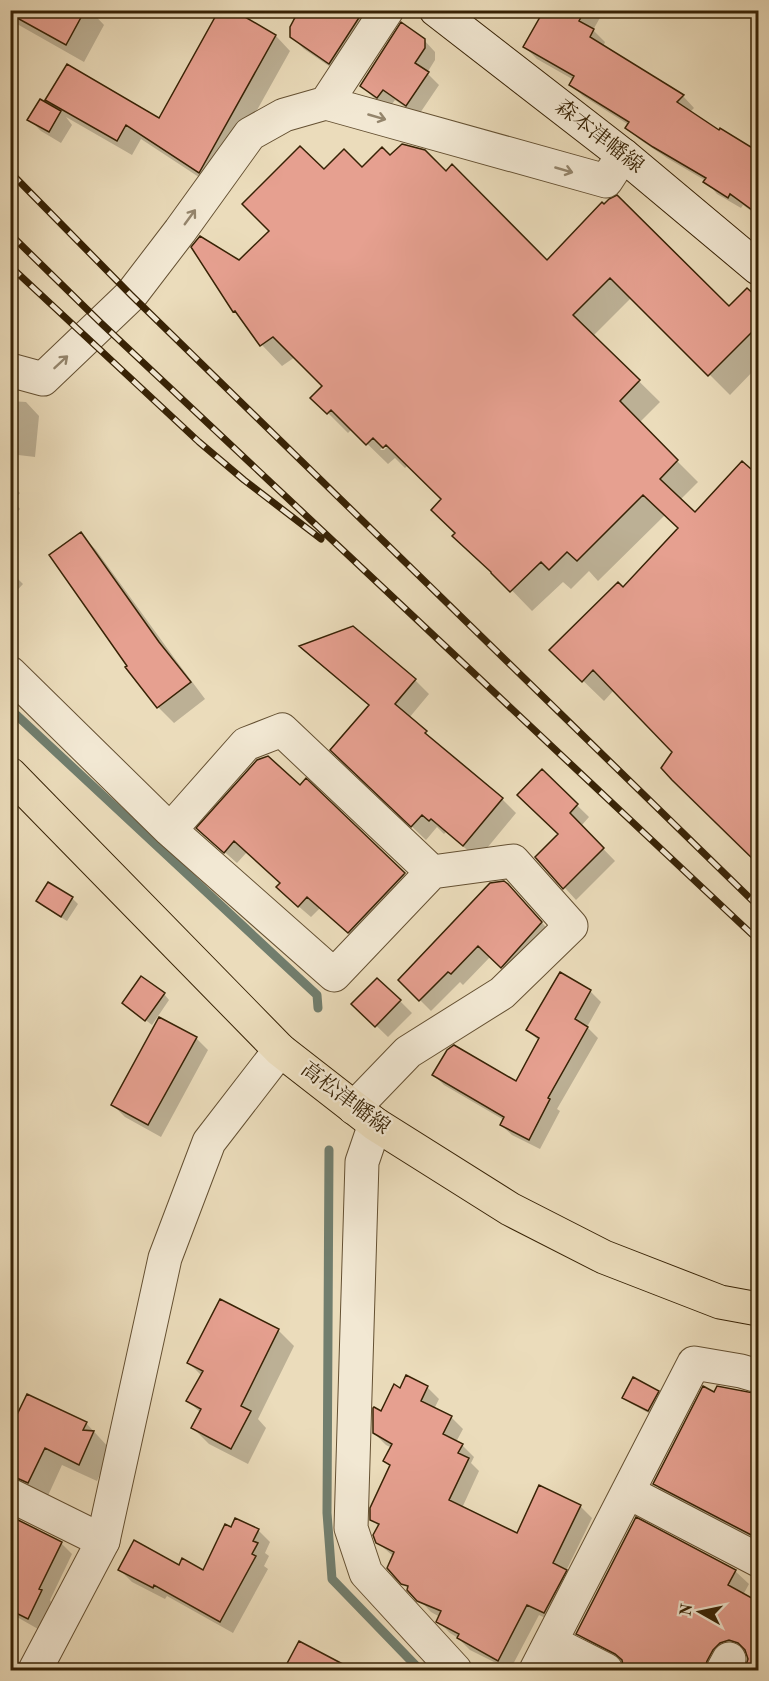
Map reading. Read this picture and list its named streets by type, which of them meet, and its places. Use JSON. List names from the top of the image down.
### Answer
{
  "streets": {
    "main road": ["高松津幡線"],
    "street": ["森本津幡線"]
  },
  "north": "left"
}
